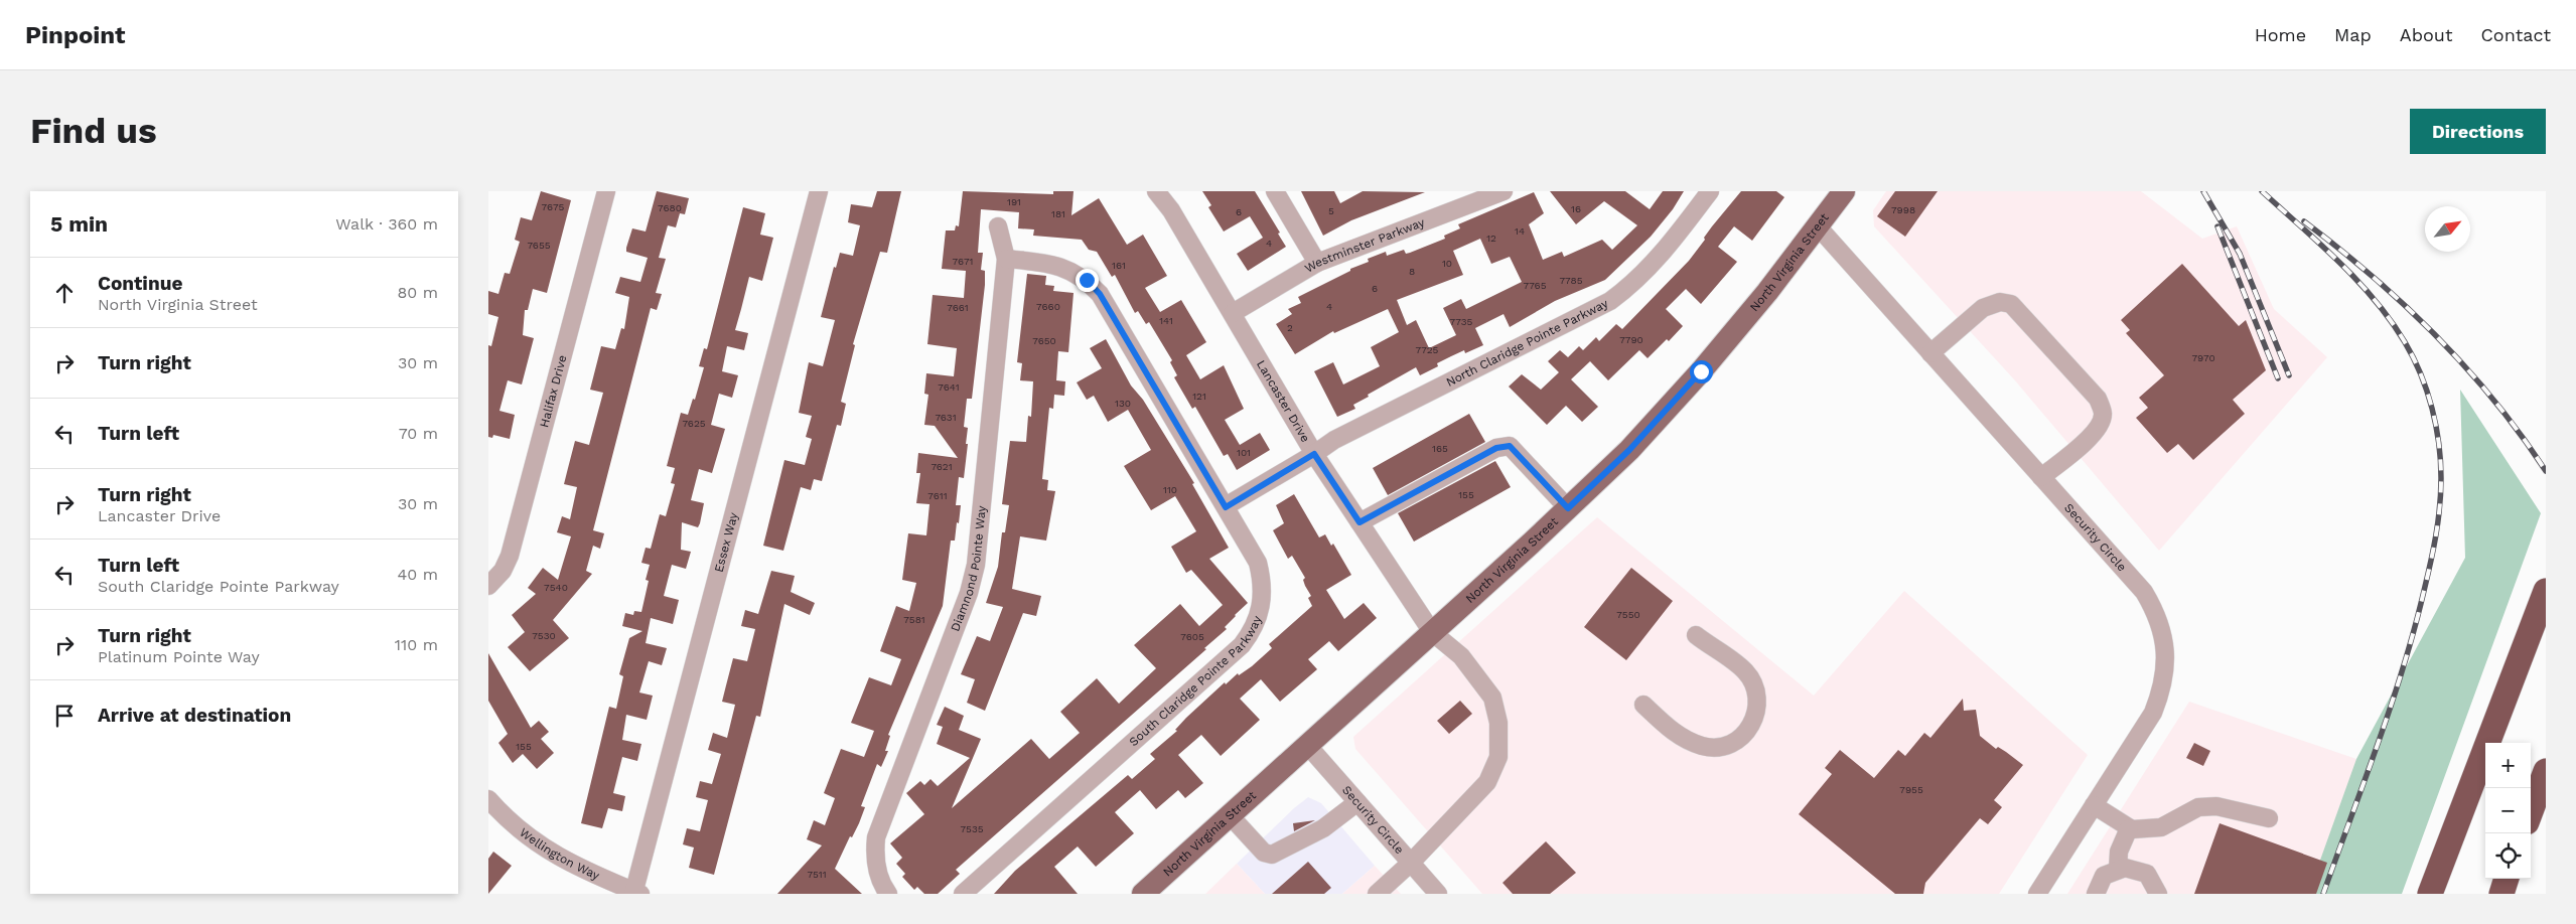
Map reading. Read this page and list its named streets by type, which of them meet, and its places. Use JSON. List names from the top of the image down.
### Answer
{
  "streets": {
    "main road": ["North Virginia Street"],
    "street": [
      "Westminster Parkway",
      "North Claridge Pointe Parkway",
      "Halifax Drive",
      "Lancaster Drive",
      "Security Circle",
      "Essex Way",
      "Diamnond Pointe Way",
      "South Claridge Pointe Parkway",
      "Wellington Way"
    ]
  },
  "crossings": [
    ["Westminster Parkway", "Lancaster Drive"],
    ["North Virginia Street", "Lancaster Drive"],
    ["North Virginia Street", "Security Circle"],
    ["North Claridge Pointe Parkway", "Lancaster Drive"],
    ["Lancaster Drive", "Security Circle"],
    ["Essex Way", "Wellington Way"],
    ["Diamnond Pointe Way", "South Claridge Pointe Parkway"]
  ],
  "house_numbers": [
    "191",
    "7675",
    "7680",
    "16",
    "7998",
    "5",
    "6",
    "181",
    "14",
    "12",
    "4",
    "7655",
    "7671",
    "10",
    "161",
    "8",
    "7785",
    "7765",
    "6",
    "7660",
    "4",
    "7661",
    "141",
    "7735",
    "2",
    "7790",
    "7650",
    "7725",
    "7970",
    "7641",
    "121",
    "130",
    "7631",
    "7625",
    "165",
    "101",
    "7621",
    "110",
    "155",
    "7611",
    "7540",
    "7550",
    "7581",
    "7530",
    "7605",
    "155",
    "7955",
    "7535",
    "7511"
  ],
  "north": "top right",
  "page": {
    "header": "Pinpoint",
    "nav": [
      "Home",
      "Map",
      "About",
      "Contact"
    ],
    "buttons": "Directions",
    "title": "Find us",
    "heading": ["5 min", "Walk · 360 m"],
    "list": [
      ["Continue", "North Virginia Street", "80 m"],
      ["Turn right", "30 m"],
      ["Turn left", "70 m"],
      ["Turn right", "Lancaster Drive", "30 m"],
      ["Turn left", "South Claridge Pointe Parkway", "40 m"],
      ["Turn right", "Platinum Pointe Way", "110 m"],
      "Arrive at destination"
    ],
    "map_buttons": ["+", "−"]
  }
}
